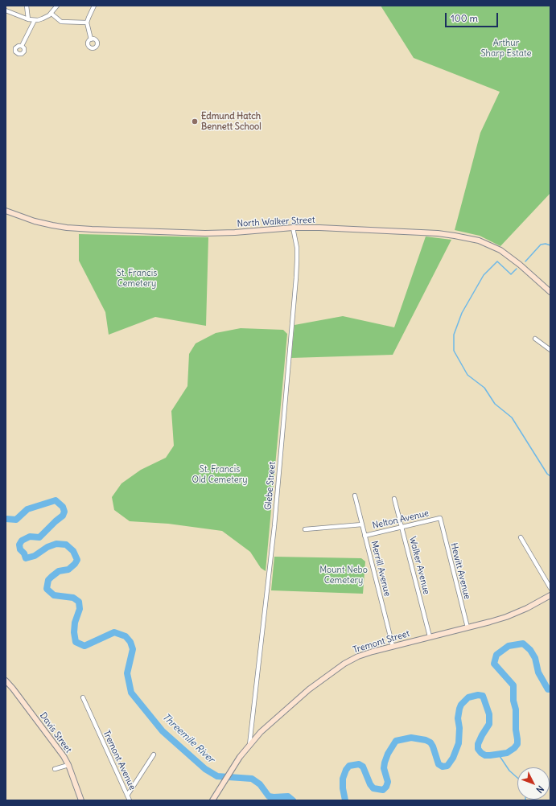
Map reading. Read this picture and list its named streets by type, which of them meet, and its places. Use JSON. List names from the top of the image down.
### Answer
{
  "streets": {
    "main road": ["North Walker Street", "Tremont Street", "Davis Street"],
    "street": [
      "Glebe Street",
      "Nelton Avenue",
      "Walker Avenue",
      "Merrill Avenue",
      "Hewitt Avenue",
      "Tremont Avenue"
    ]
  },
  "crossings": [
    ["North Walker Street", "Glebe Street"],
    ["Glebe Street", "Tremont Street"],
    ["Nelton Avenue", "Walker Avenue"],
    ["Nelton Avenue", "Merrill Avenue"],
    ["Nelton Avenue", "Hewitt Avenue"],
    ["Walker Avenue", "Tremont Street"],
    ["Merrill Avenue", "Tremont Street"],
    ["Hewitt Avenue", "Tremont Street"]
  ],
  "water": ["Threemile River"],
  "parks": [
    "Arthur Sharp Estate",
    "St. Francis Cemetery",
    "St. Francis Old Cemetery",
    "Mount Nebo Cemetery"
  ],
  "places": ["Edmund Hatch Bennett School"],
  "scale_bar": "100 m",
  "north": "bottom right"
}
